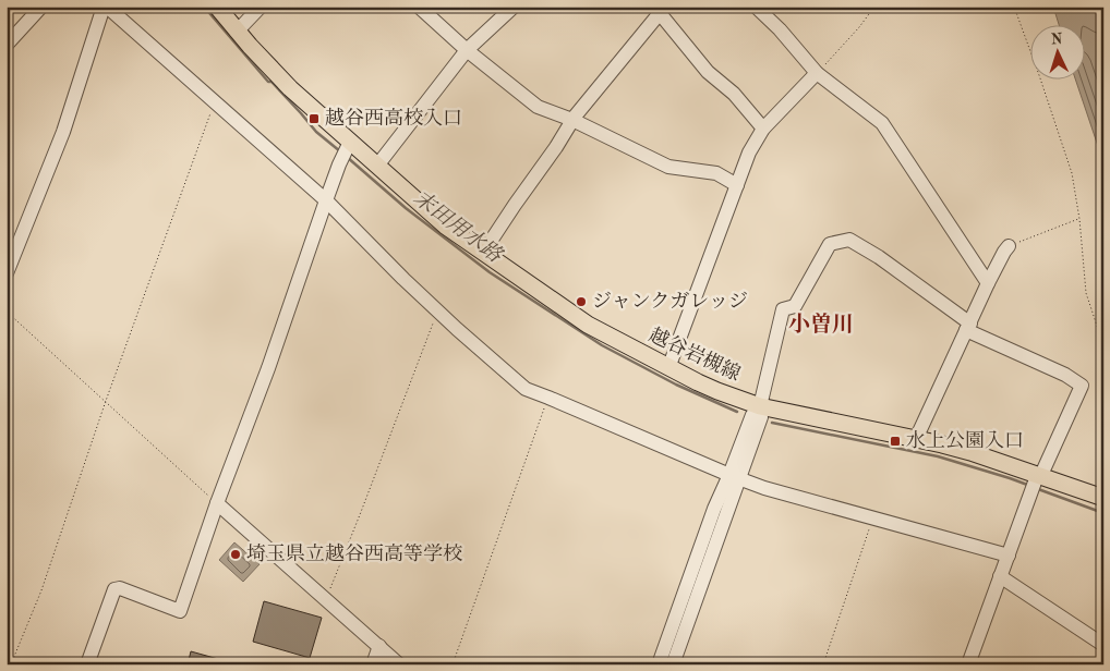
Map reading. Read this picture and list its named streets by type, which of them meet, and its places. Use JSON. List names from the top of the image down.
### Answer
{
  "streets": {
    "main road": ["越谷岩槻線"]
  },
  "districts": ["小曽川"],
  "water": ["末田用水路"],
  "places": {
    "transit": ["越谷西高校入口", "水上公園入口"],
    "other": ["ジャンクガレッジ", "埼玉県立越谷西高等学校"]
  },
  "north": "top"
}
